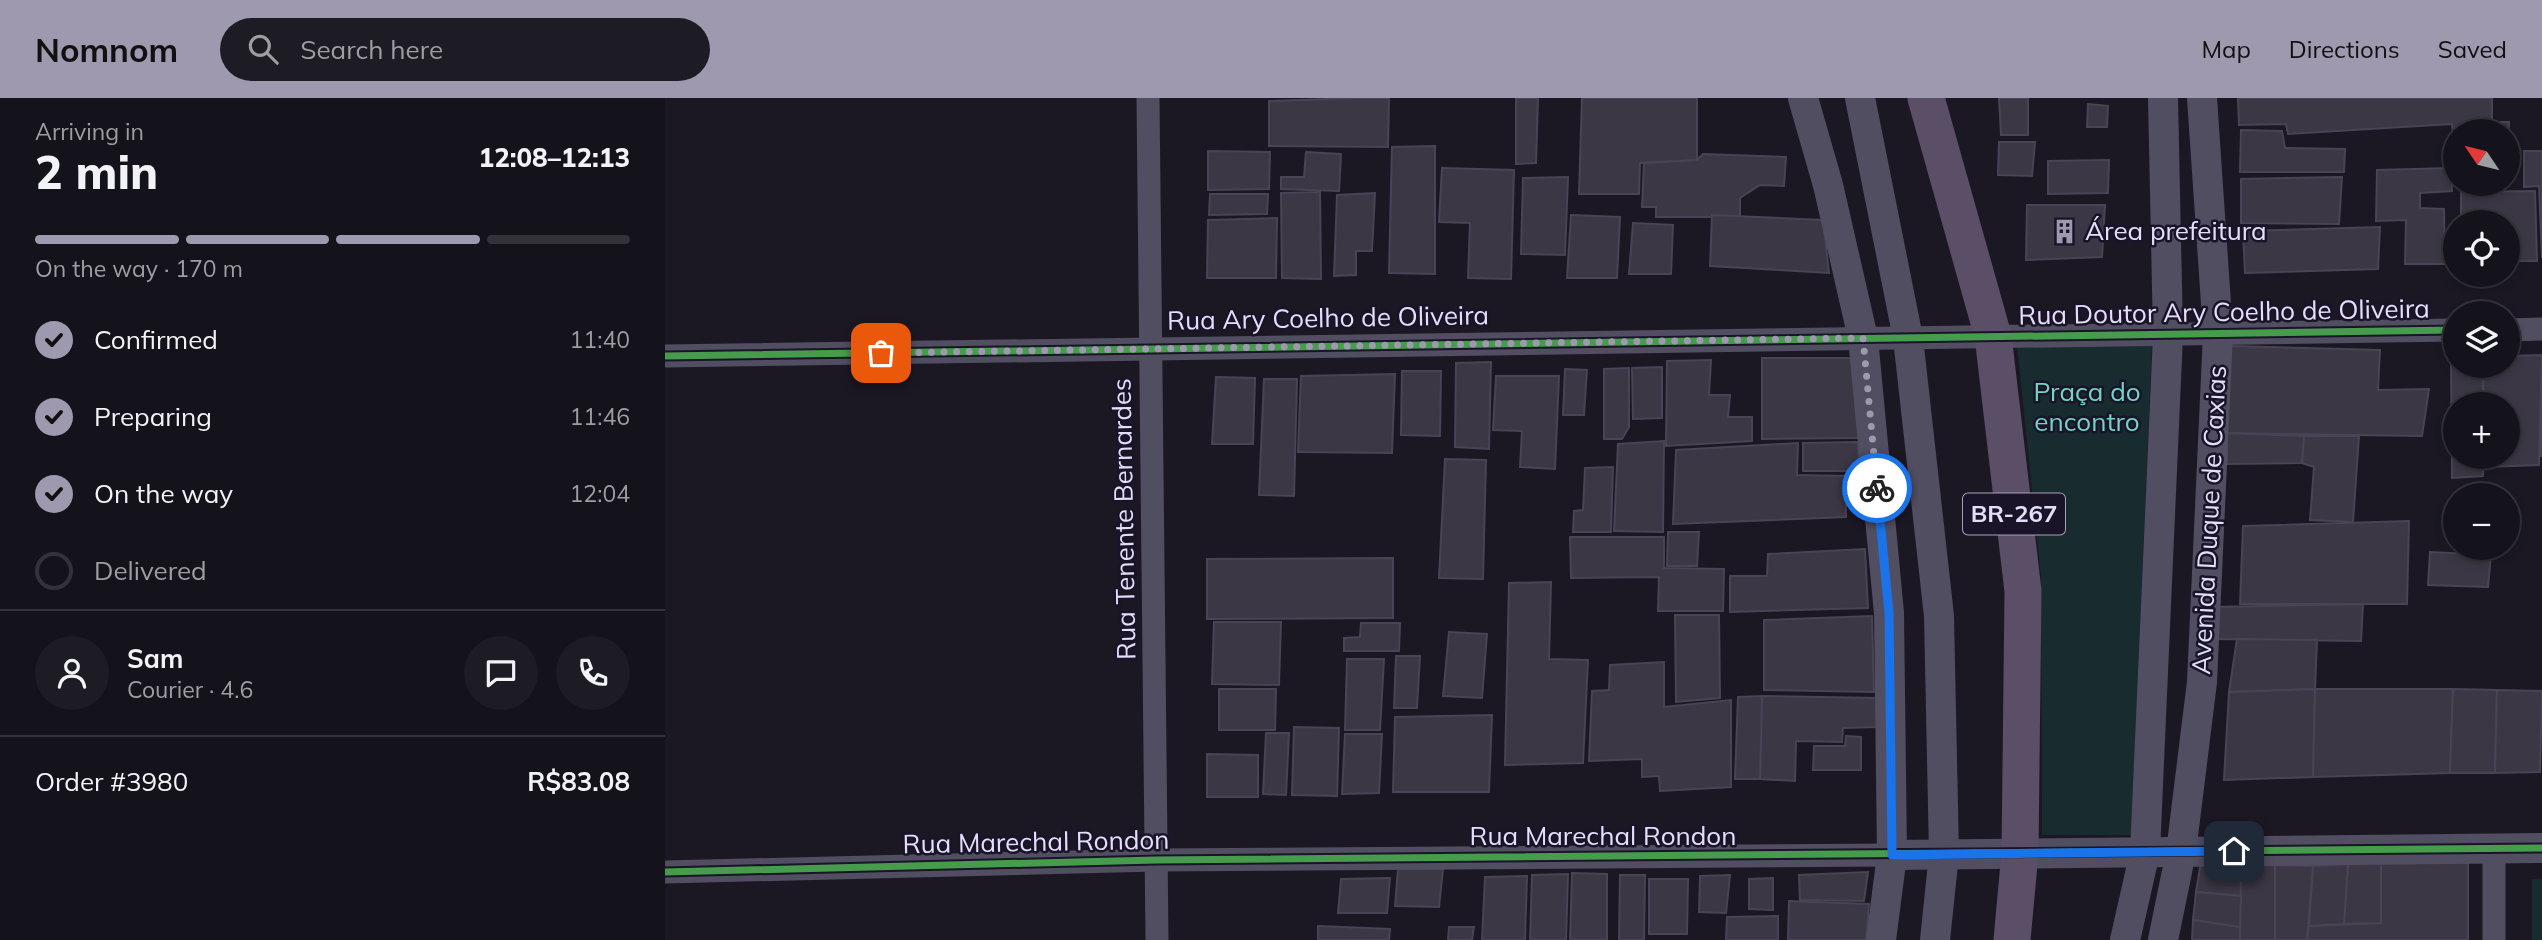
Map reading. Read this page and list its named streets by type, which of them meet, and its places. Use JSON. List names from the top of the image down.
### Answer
{
  "streets": {
    "main road": ["BR-267"],
    "street": [
      "Rua Doutor Ary Coelho de Oliveira",
      "Rua Ary Coelho de Oliveira",
      "Rua Tenente Bernardes",
      "Avenida Duque de Caxias",
      "Rua Marechal Rondon"
    ]
  },
  "crossings": [
    ["Rua Doutor Ary Coelho de Oliveira", "Rua Ary Coelho de Oliveira"],
    ["Rua Doutor Ary Coelho de Oliveira", "BR-267"],
    ["Rua Doutor Ary Coelho de Oliveira", "Avenida Duque de Caxias"],
    ["Rua Ary Coelho de Oliveira", "BR-267"],
    ["Rua Ary Coelho de Oliveira", "Rua Tenente Bernardes"],
    ["BR-267", "Rua Marechal Rondon"],
    ["Rua Tenente Bernardes", "Rua Marechal Rondon"],
    ["Avenida Duque de Caxias", "Rua Marechal Rondon"]
  ],
  "parks": ["Praça do encontro"],
  "places": {
    "building": ["Área prefeitura"]
  },
  "north": "top left",
  "page": {
    "header": "Nomnom",
    "search": "Search here",
    "nav": ["Map", "Directions", "Saved"],
    "heading": ["2 min", "Arriving in", "12:08–12:13"],
    "panel": [
      "Sam",
      "Courier · 4.6",
      "Order #3980",
      "R$83.08"
    ],
    "map_buttons": ["+", "−"],
    "bar": "On the way · 170 m",
    "list": [
      ["Confirmed", "11:40"],
      ["Preparing", "11:46"],
      ["On the way", "12:04"],
      "Delivered"
    ]
  }
}
